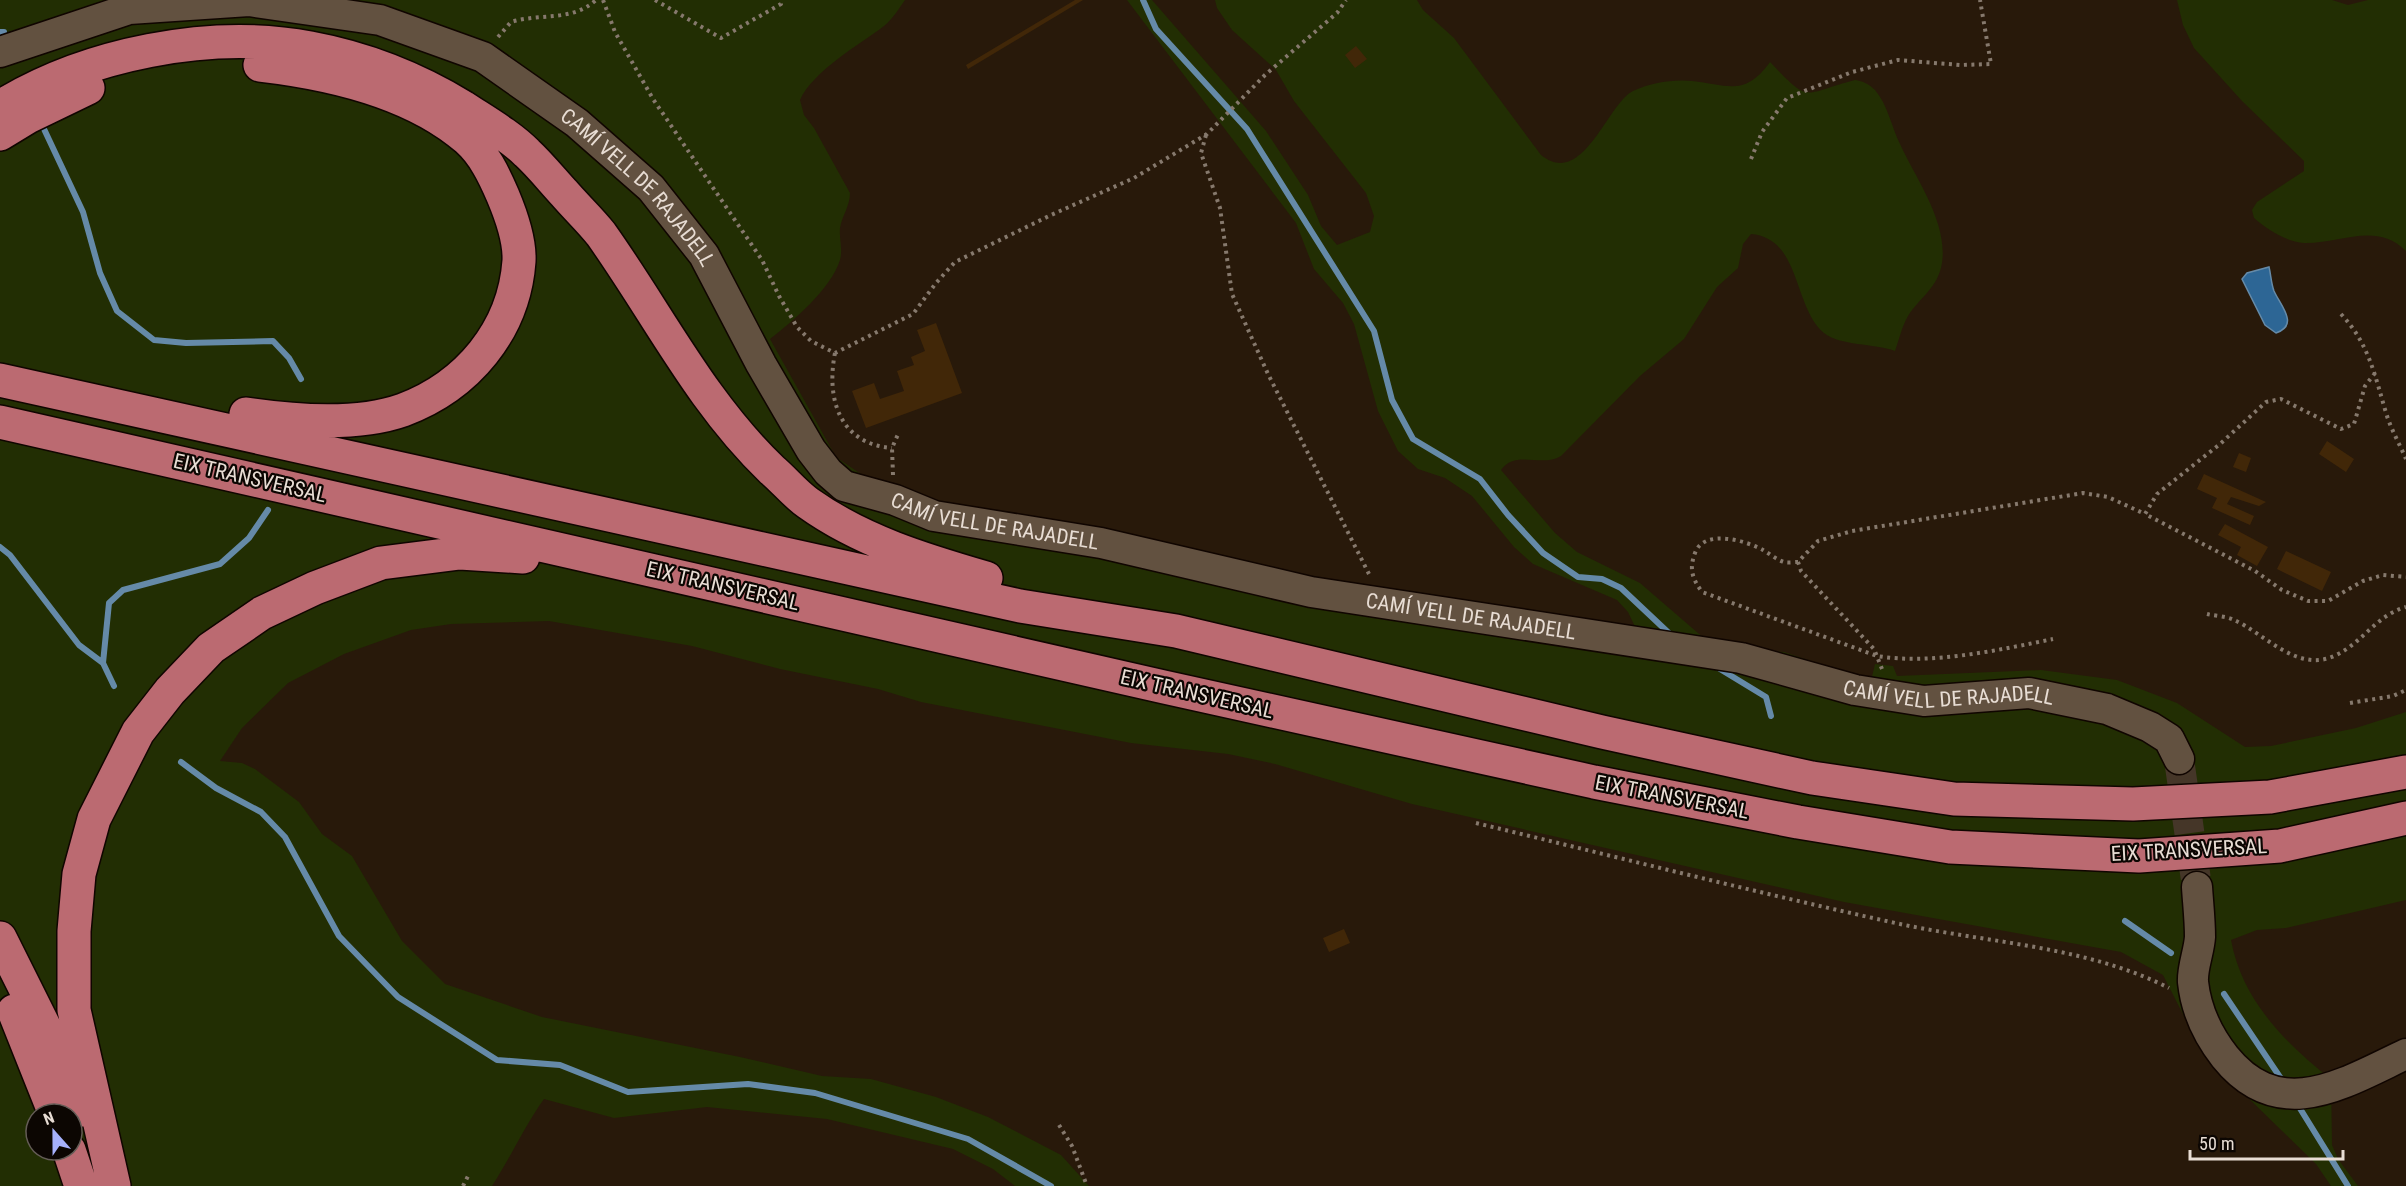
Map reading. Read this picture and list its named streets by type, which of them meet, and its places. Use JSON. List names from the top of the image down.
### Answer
{
  "streets": {
    "highway": ["EIX TRANSVERSAL"],
    "street": ["CAMÍ VELL DE RAJADELL"]
  },
  "scale_bar": "50 m",
  "north": "top"
}
